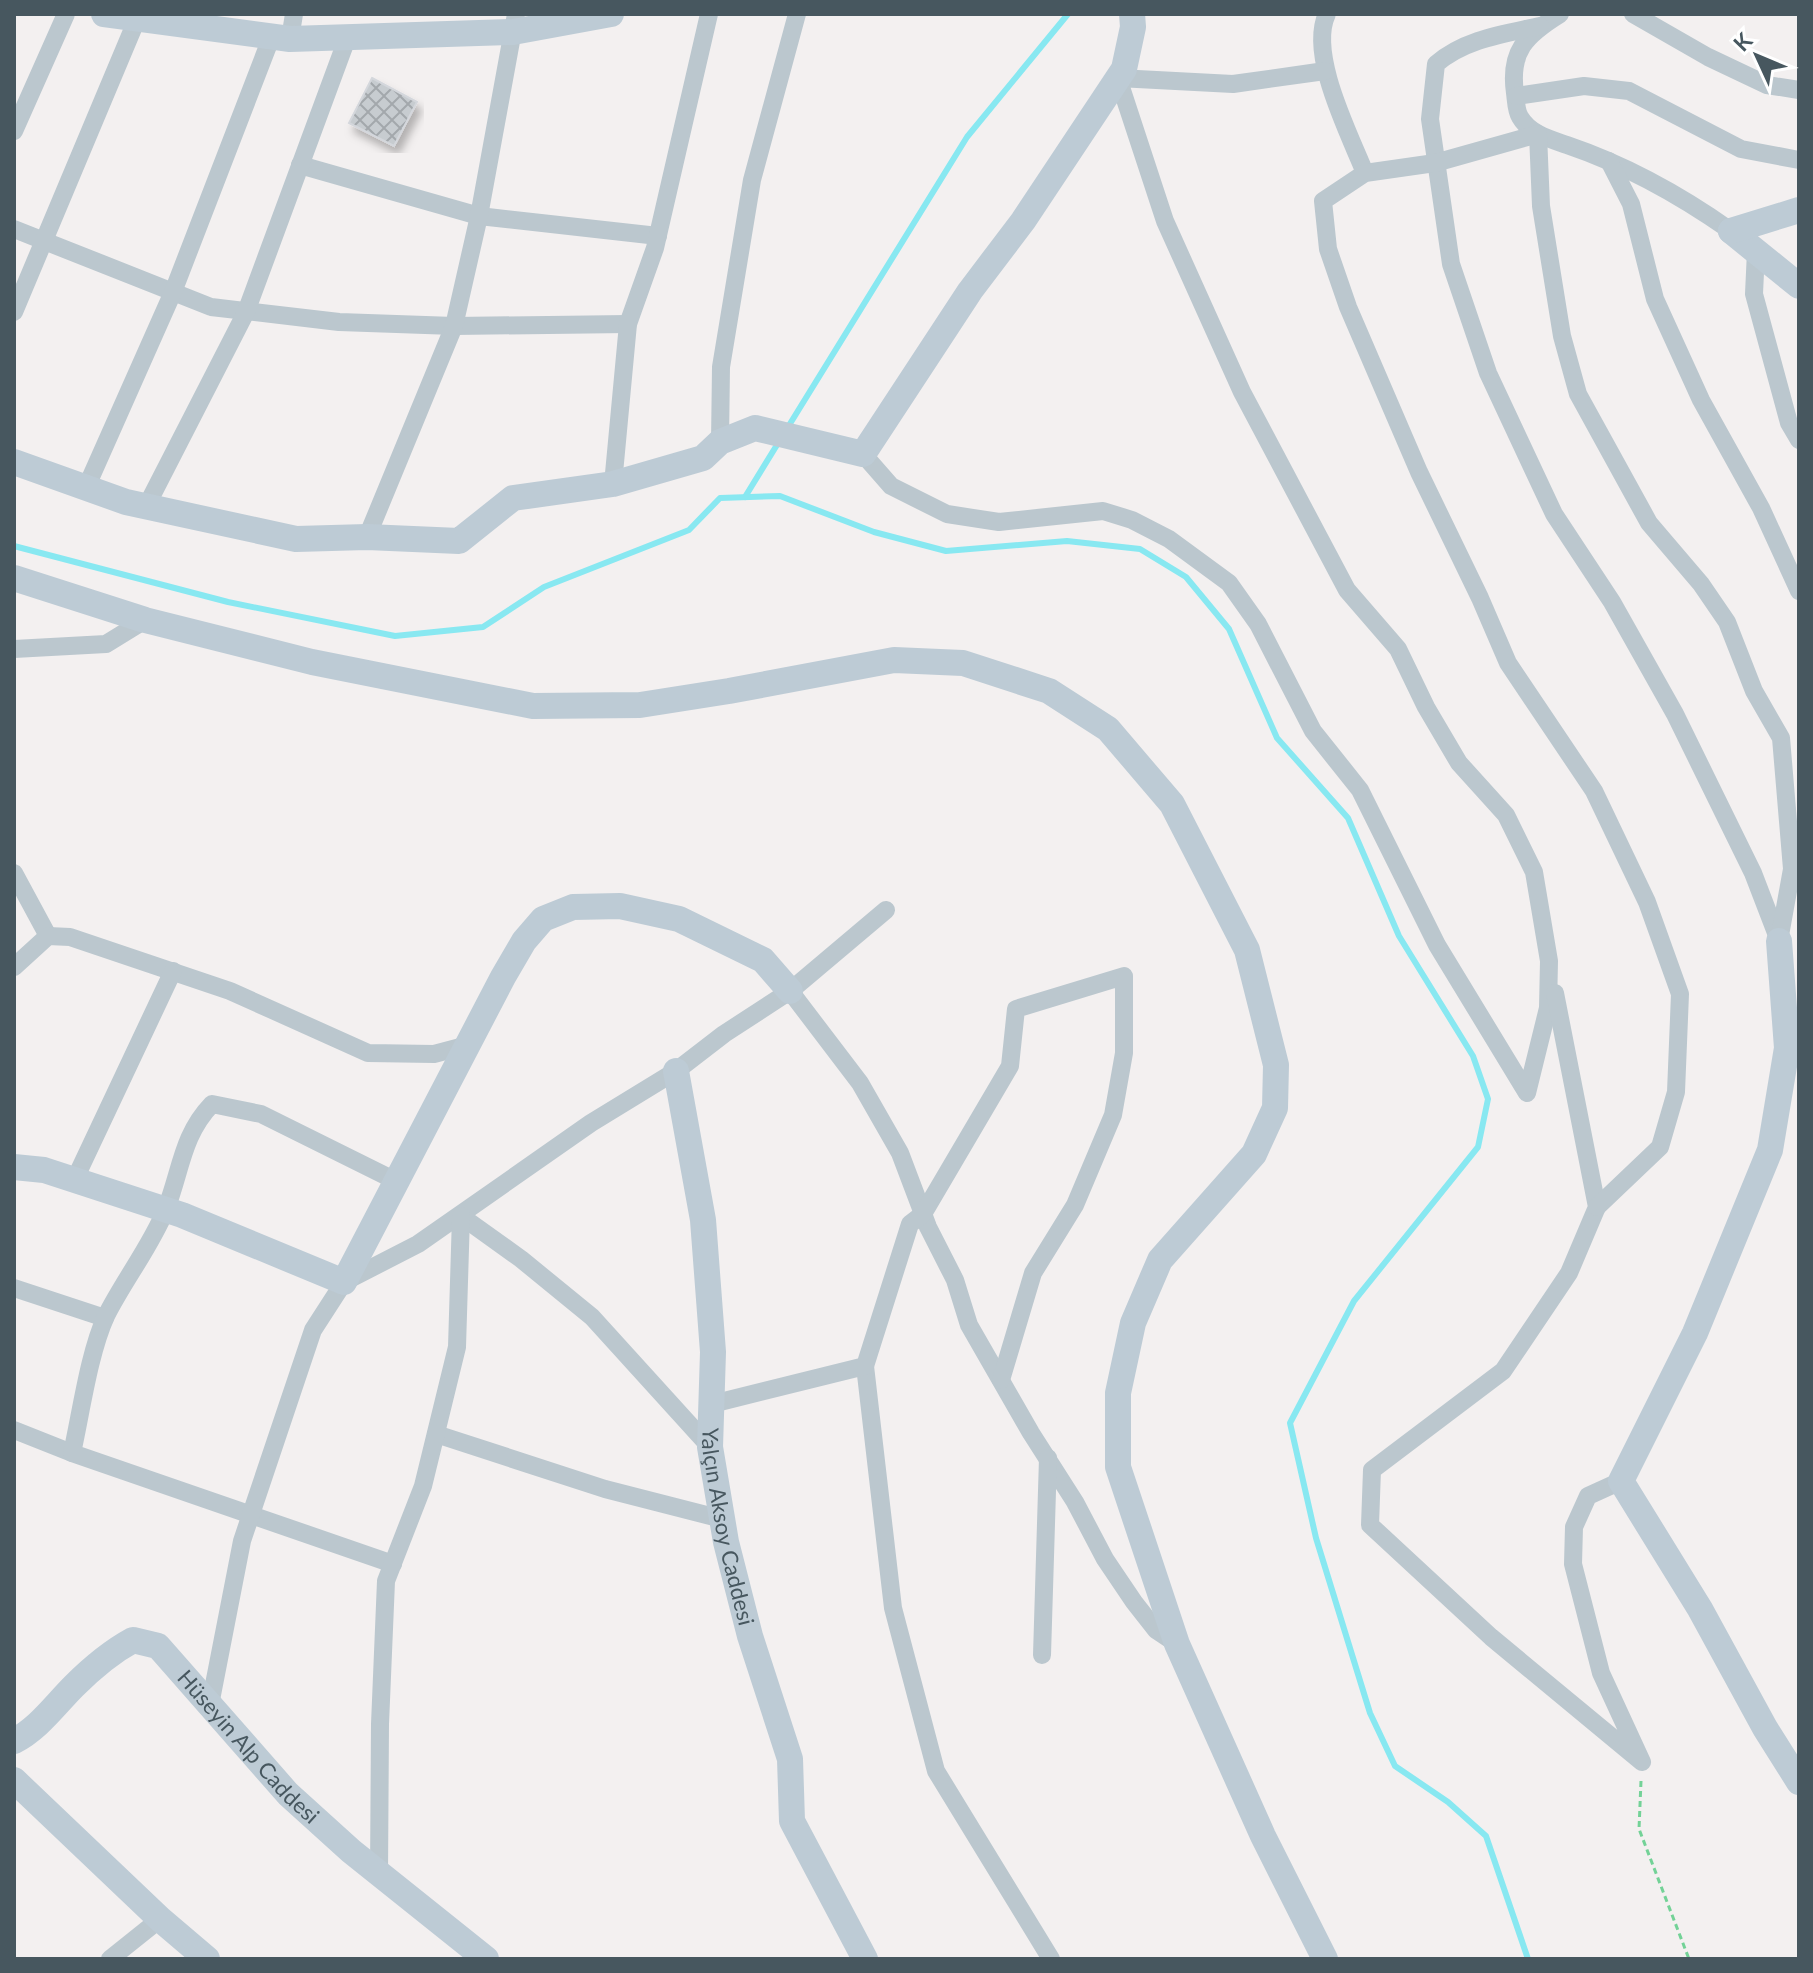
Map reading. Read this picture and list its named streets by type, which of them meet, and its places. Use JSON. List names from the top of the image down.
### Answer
{
  "streets": {
    "street": ["Yalçın Aksoy Caddesi", "Hüseyin Alp Caddesi"]
  },
  "north": "top left"
}
